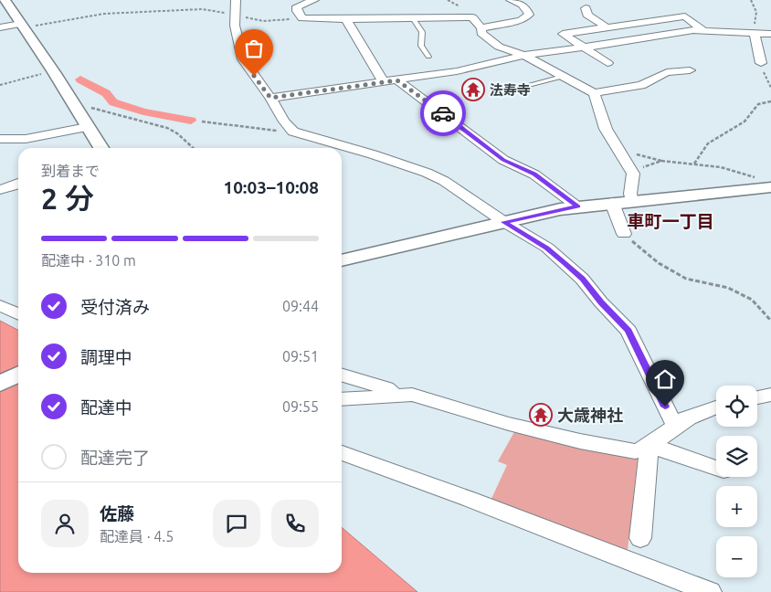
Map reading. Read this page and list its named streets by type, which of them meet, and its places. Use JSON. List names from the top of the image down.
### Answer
{
  "districts": ["車町一丁目"],
  "places": {
    "temple": ["法寿寺", "大歳神社"]
  },
  "page": {
    "heading": ["2 分", "到着まで", "10:03–10:08"],
    "panel": ["佐藤", "配達員 · 4.5"],
    "bar": "配達中 · 310 m",
    "list": [
      ["受付済み", "09:44"],
      ["調理中", "09:51"],
      ["配達中", "09:55"],
      "配達完了"
    ],
    "map_buttons": ["+", "−"]
  }
}
